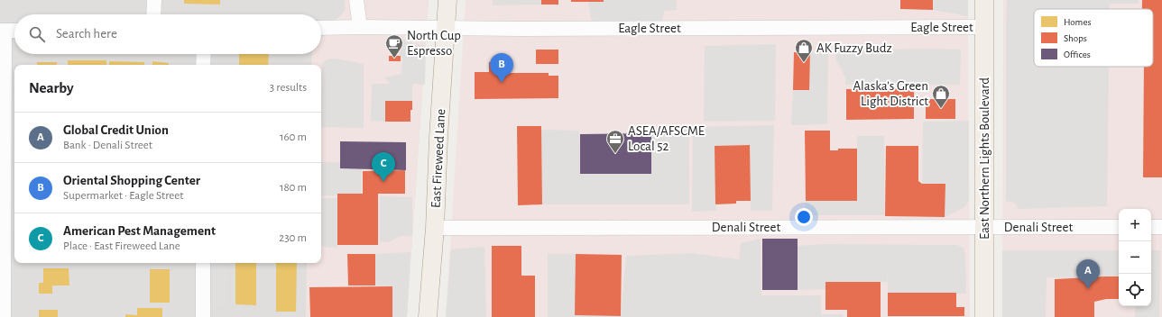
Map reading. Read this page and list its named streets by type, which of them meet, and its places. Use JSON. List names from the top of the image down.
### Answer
{
  "streets": {
    "main road": ["East Fireweed Lane", "East Northern Lights Boulevard"],
    "street": ["Eagle Street", "Denali Street"]
  },
  "crossings": [
    ["Eagle Street", "East Fireweed Lane"],
    ["Eagle Street", "East Northern Lights Boulevard"],
    ["East Fireweed Lane", "Denali Street"],
    ["East Northern Lights Boulevard", "Denali Street"]
  ],
  "places": {
    "cafe": ["North Cup Espresso"],
    "shop": ["AK Fuzzy Budz", "Alaska's Green Light District"],
    "office": ["ASEA/AFSCME Local 52"]
  },
  "legend": ["Homes", "Shops", "Offices"],
  "page": {
    "search": "Search here",
    "pins": ["B", "C", "A"],
    "heading": ["Nearby", "3 results"],
    "list": [
      {
        "mark": "A",
        "name": "Global Credit Union",
        "note": "Bank · Denali Street",
        "value": "160 m"
      },
      {
        "mark": "B",
        "name": "Oriental Shopping Center",
        "note": "Supermarket · Eagle Street",
        "value": "180 m"
      },
      {
        "mark": "C",
        "name": "American Pest Management",
        "note": "Place · East Fireweed Lane",
        "value": "230 m"
      }
    ],
    "map_buttons": ["+", "−"]
  }
}
